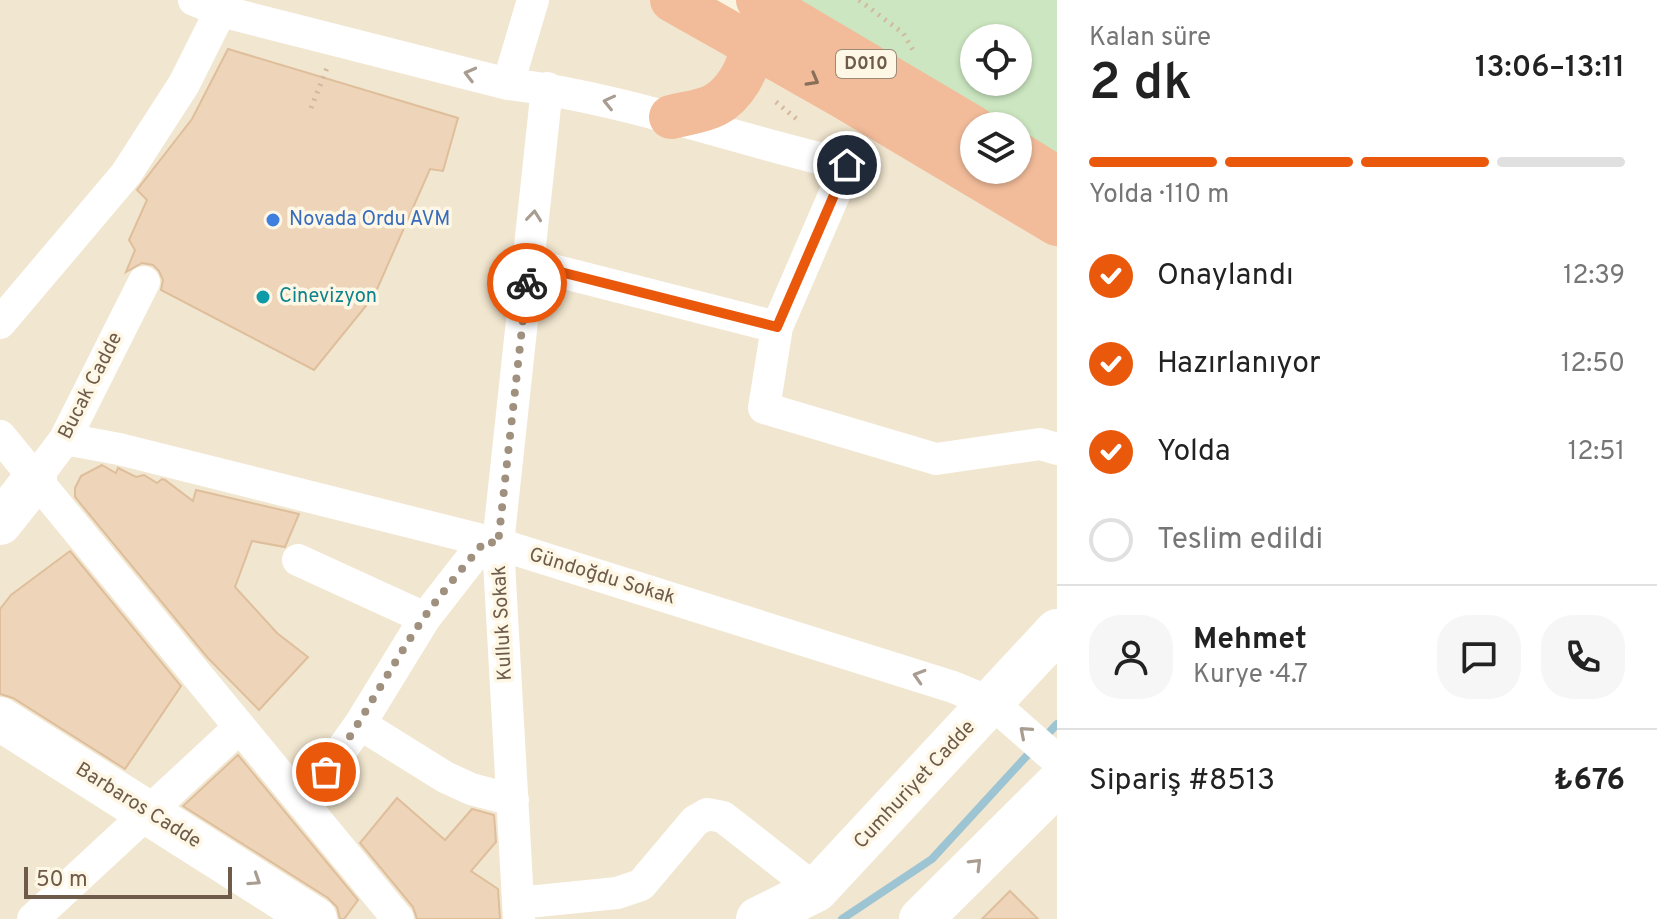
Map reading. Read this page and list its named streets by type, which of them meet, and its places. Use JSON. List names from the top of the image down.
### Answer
{
  "streets": {
    "highway": ["D010"],
    "street": [
      "Bucak Cadde",
      "Gündoğdu Sokak",
      "Kulluk Sokak",
      "Cumhuriyet Cadde",
      "Barbaros Cadde"
    ]
  },
  "crossings": [
    ["Bucak Cadde", "Gündoğdu Sokak"],
    ["Gündoğdu Sokak", "Kulluk Sokak"],
    ["Gündoğdu Sokak", "Cumhuriyet Cadde"]
  ],
  "places": ["Novada Ordu AVM", "Cinevizyon"],
  "scale_bar": "50 m",
  "page": {
    "heading": ["2 dk", "Kalan süre", "13:06–13:11"],
    "panel": [
      "Mehmet",
      "Kurye · 4.7",
      "Sipariş #8513",
      "₺676"
    ],
    "bar": "Yolda · 110 m",
    "list": [
      ["Onaylandı", "12:39"],
      ["Hazırlanıyor", "12:50"],
      ["Yolda", "12:51"],
      "Teslim edildi"
    ],
    "scale": "50 m"
  }
}
